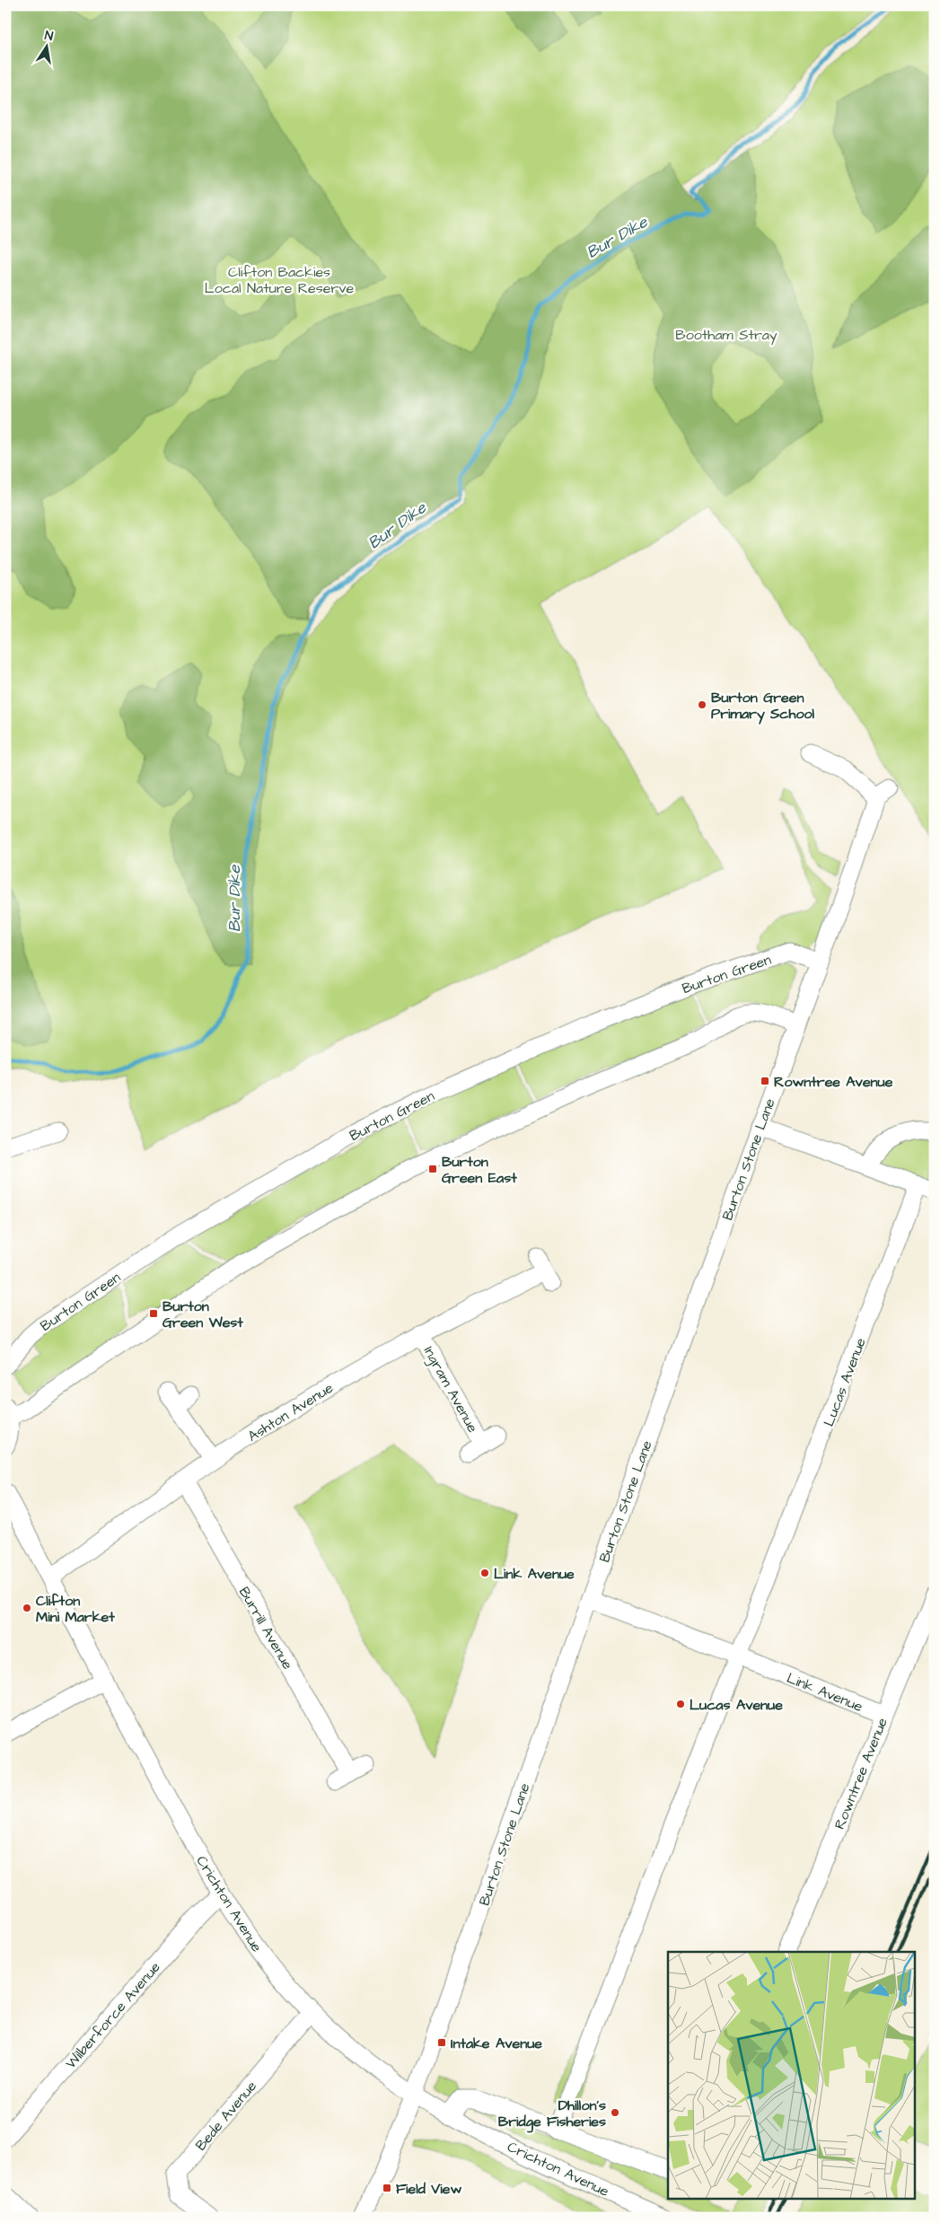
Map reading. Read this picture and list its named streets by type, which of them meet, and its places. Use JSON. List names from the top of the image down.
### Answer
{
  "streets": {
    "street": [
      "Burton Green",
      "Burton Stone Lane",
      "Lucas Avenue",
      "Ingram Avenue",
      "Ashton Avenue",
      "Burrill Avenue",
      "Link Avenue",
      "Rowntree Avenue",
      "Crichton Avenue",
      "Wilberforce Avenue",
      "Bede Avenue"
    ]
  },
  "crossings": [
    ["Burton Green", "Burton Stone Lane"],
    ["Burton Stone Lane", "Link Avenue"],
    ["Burton Stone Lane", "Crichton Avenue"],
    ["Lucas Avenue", "Link Avenue"],
    ["Ingram Avenue", "Ashton Avenue"],
    ["Ashton Avenue", "Burrill Avenue"],
    ["Ashton Avenue", "Crichton Avenue"],
    ["Link Avenue", "Rowntree Avenue"],
    ["Crichton Avenue", "Wilberforce Avenue"],
    ["Crichton Avenue", "Bede Avenue"]
  ],
  "water": ["Bur Dike"],
  "parks": ["Clifton Backies Local Nature Reserve", "Bootham Stray"],
  "places": {
    "other": [
      "Burton Green Primary School",
      "Link Avenue",
      "Clifton Mini Market",
      "Lucas Avenue",
      "Dhillon's Bridge Fisheries"
    ],
    "transit": [
      "Rowntree Avenue",
      "Burton Green East",
      "Burton Green West",
      "Intake Avenue",
      "Field View"
    ]
  },
  "north": "top"
}
